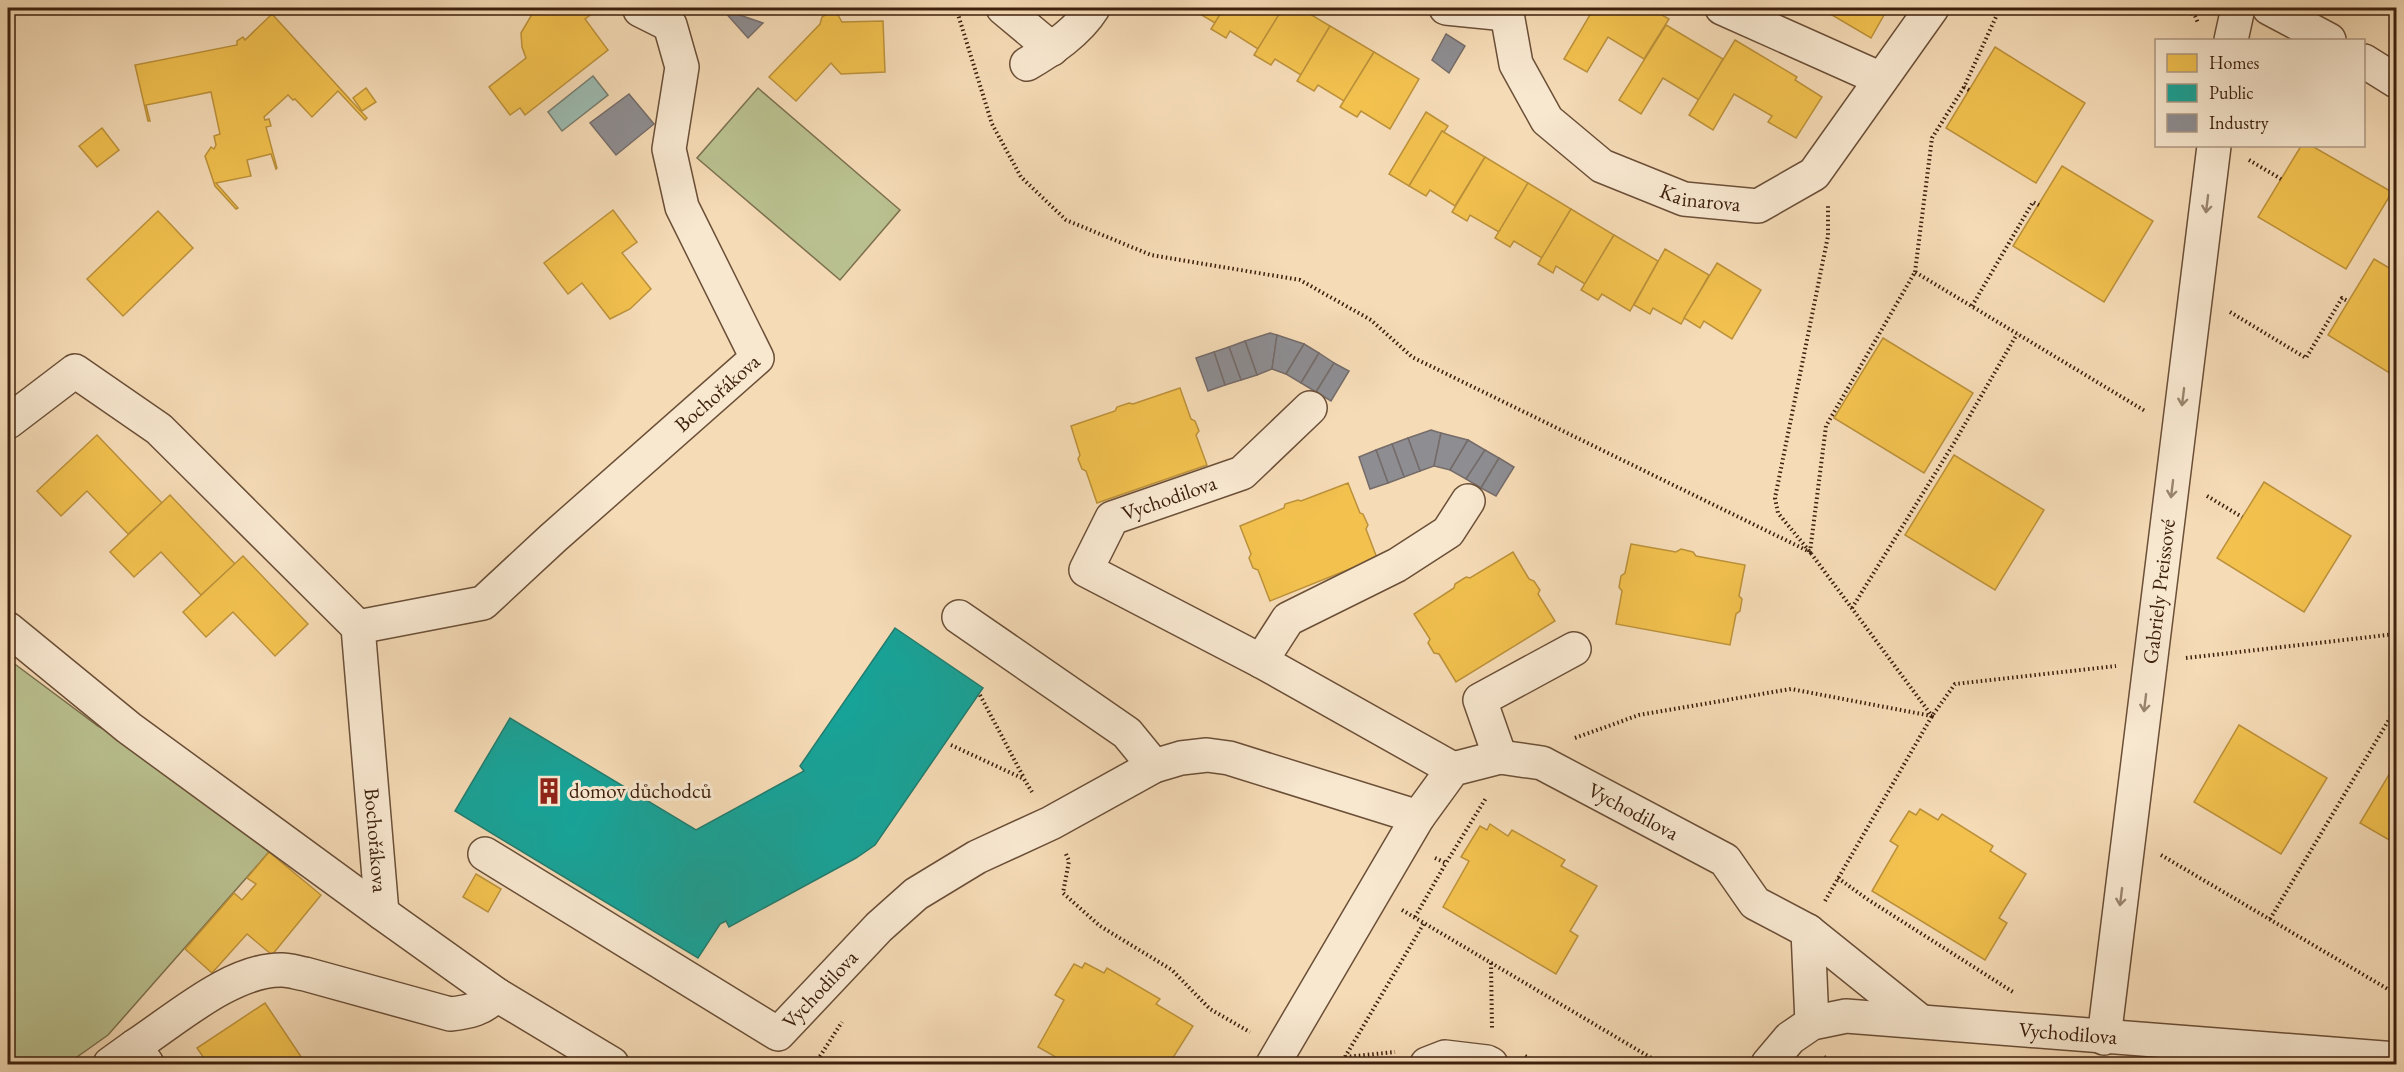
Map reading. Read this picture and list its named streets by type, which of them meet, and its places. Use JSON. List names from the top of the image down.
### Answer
{
  "streets": {
    "street": [
      "Kainarova",
      "Bochořákova",
      "Vychodilova",
      "Gabriely Preissové"
    ]
  },
  "crossings": [
    ["Vychodilova", "Gabriely Preissové"]
  ],
  "one_way": ["Gabriely Preissové"],
  "places": {
    "building": ["domov důchodců"]
  },
  "legend": ["Homes", "Public", "Industry"]
}
